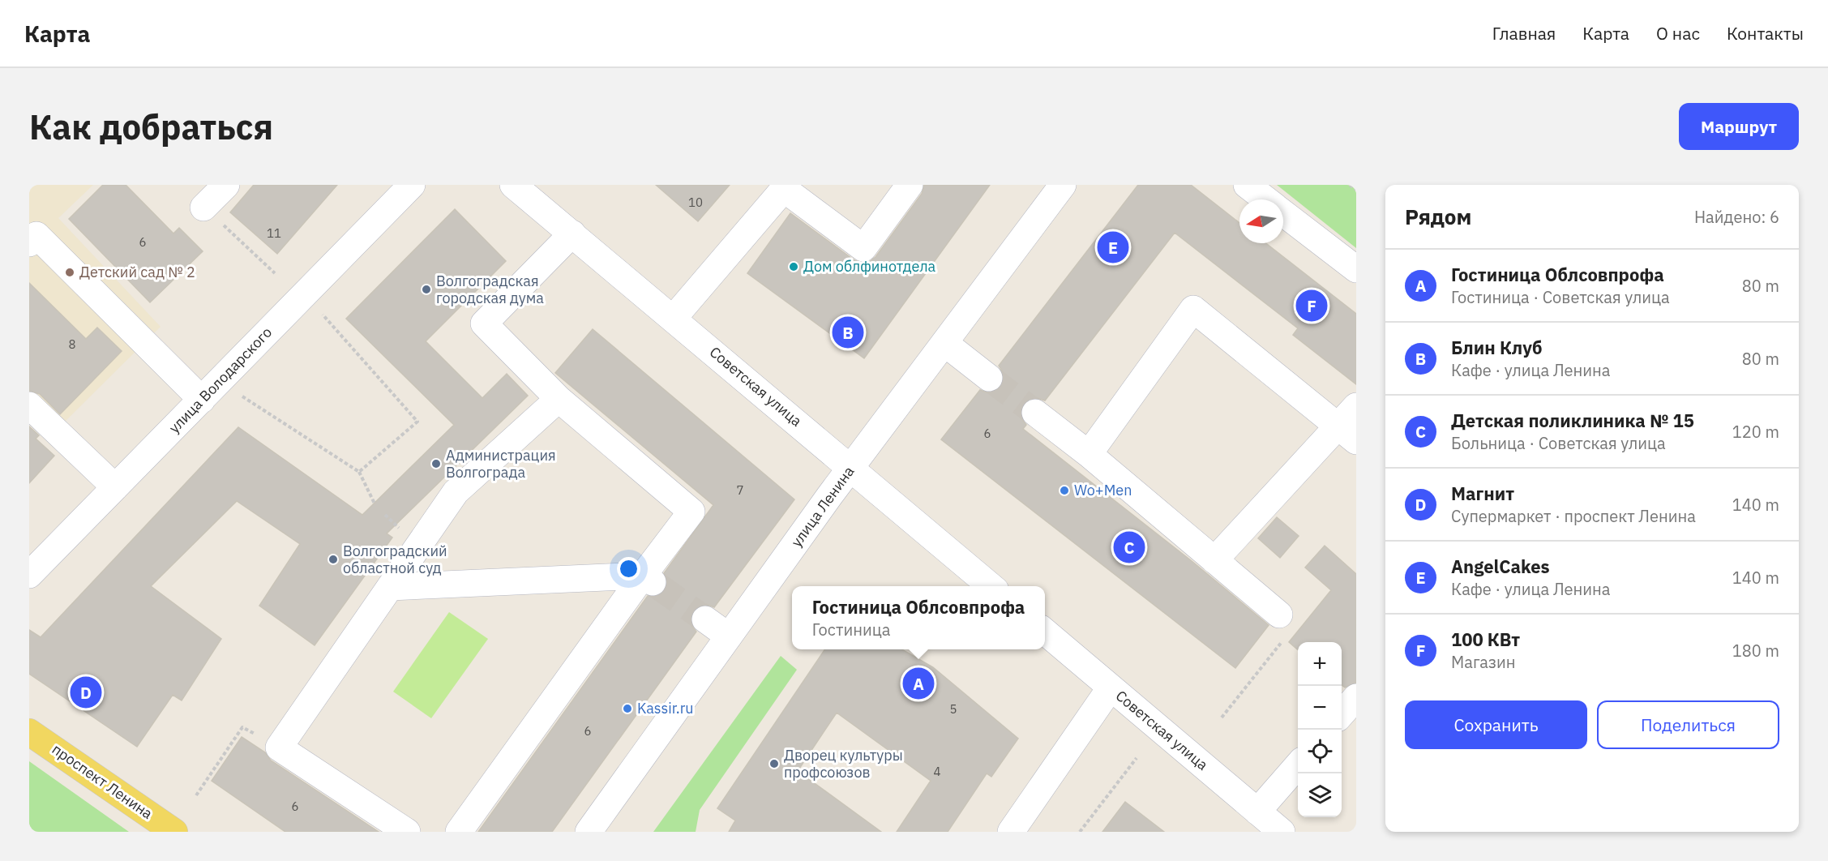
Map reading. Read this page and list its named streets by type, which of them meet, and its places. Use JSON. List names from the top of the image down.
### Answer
{
  "streets": {
    "main road": ["проспект Ленина"],
    "street": ["улица Володарского", "Советская улица", "улица Ленина"]
  },
  "crossings": [
    ["Советская улица", "улица Ленина"]
  ],
  "places": [
    "Дом облфинотдела",
    "Детский сад № 2",
    "Волгоградская городская дума",
    "Администрация Волгограда",
    "Wo+Men",
    "Волгоградский областной суд",
    "Kassir.ru",
    "Дворец культуры профсоюзов"
  ],
  "house_numbers": [
    "10",
    "11",
    "6",
    "8",
    "6",
    "7",
    "5",
    "6",
    "4",
    "6"
  ],
  "north": "left",
  "page": {
    "header": "Карта",
    "nav": [
      "Главная",
      "Карта",
      "О нас",
      "Контакты"
    ],
    "buttons": [
      "Маршрут",
      ["Сохранить", "Поделиться"]
    ],
    "title": "Как добраться",
    "heading": ["Рядом", "Найдено: 6"],
    "pins": [
      "E",
      "F",
      "B",
      "C",
      "A",
      "D"
    ],
    "list": [
      {
        "mark": "A",
        "name": "Гостиница Облсовпрофа",
        "note": "Гостиница · Советская улица",
        "value": "80 m"
      },
      {
        "mark": "B",
        "name": "Блин Клуб",
        "note": "Кафе · улица Ленина",
        "value": "80 m"
      },
      {
        "mark": "C",
        "name": "Детская поликлиника № 15",
        "note": "Больница · Советская улица",
        "value": "120 m"
      },
      {
        "mark": "D",
        "name": "Магнит",
        "note": "Супермаркет · проспект Ленина",
        "value": "140 m"
      },
      {
        "mark": "E",
        "name": "AngelCakes",
        "note": "Кафе · улица Ленина",
        "value": "140 m"
      },
      {
        "mark": "F",
        "name": "100 КВт",
        "note": "Магазин",
        "value": "180 m"
      }
    ],
    "popup": ["Гостиница Облсовпрофа", "Гостиница"],
    "map_buttons": ["+", "−"]
  }
}
